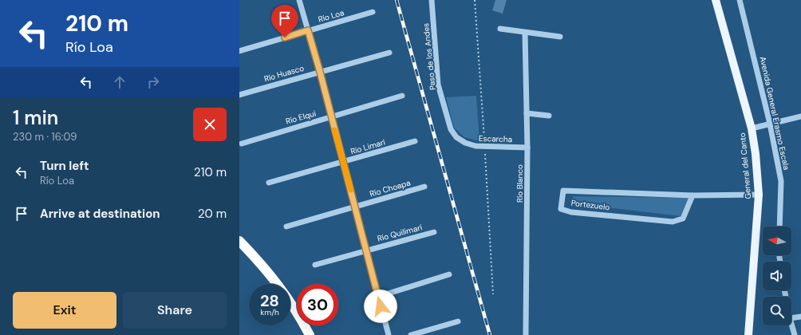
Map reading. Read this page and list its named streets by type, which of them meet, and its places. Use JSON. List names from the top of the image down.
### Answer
{
  "streets": {
    "main road": ["General del Canto"],
    "street": [
      "Río Loa",
      "Paso de los Andes",
      "Río Huasco",
      "Avenida General Erasmo Escala",
      "Río Elqui",
      "Escarcha",
      "Río Limarí",
      "Río Blanco",
      "Río Choapa",
      "Portezuelo",
      "Río Quilimarí"
    ]
  },
  "crossings": [
    ["Paso de los Andes", "Escarcha"],
    ["Escarcha", "Río Blanco"],
    ["General del Canto", "Portezuelo"]
  ],
  "north": "left",
  "page": {
    "turn": ["210 m", "Río Loa"],
    "heading": ["1 min", "230 m · 16:09"],
    "list": [
      {
        "name": "Turn left",
        "note": "Río Loa",
        "value": "210 m"
      },
      {
        "name": "Arrive at destination",
        "value": "20 m"
      }
    ],
    "speed": "28 km/h",
    "limit": "30",
    "buttons": ["Exit", "Share"]
  }
}
